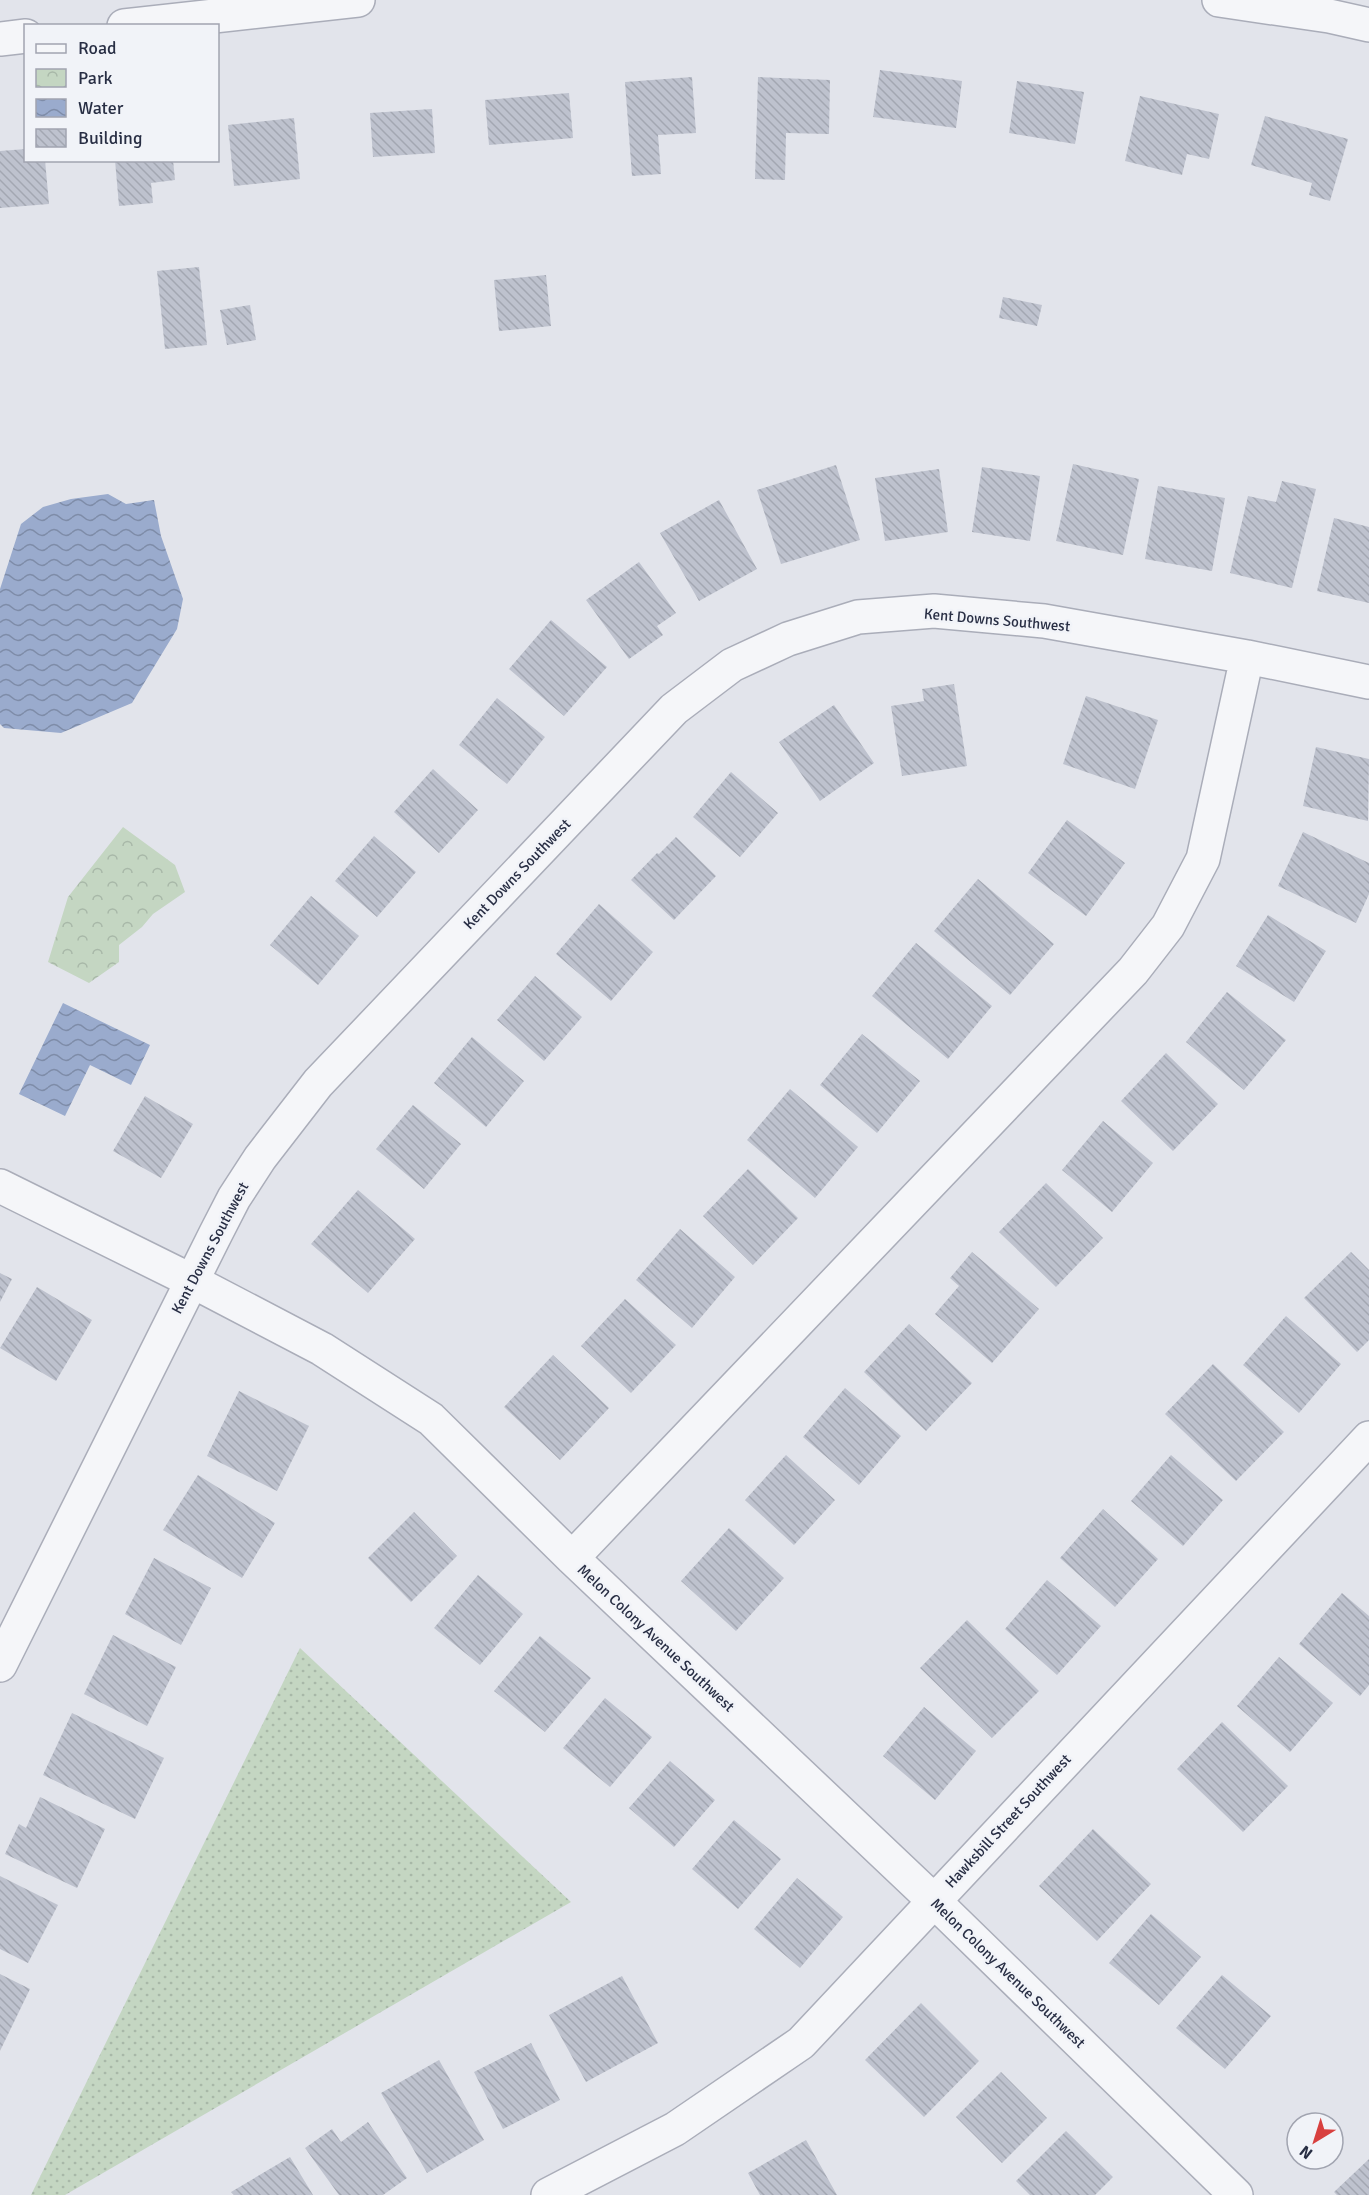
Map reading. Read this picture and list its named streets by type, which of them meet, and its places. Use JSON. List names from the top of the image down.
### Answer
{
  "streets": {
    "street": ["Kent Downs Southwest", "Melon Colony Avenue Southwest", "Hawksbill Street Southwest"]
  },
  "crossings": [
    ["Kent Downs Southwest", "Melon Colony Avenue Southwest"],
    ["Melon Colony Avenue Southwest", "Hawksbill Street Southwest"]
  ],
  "legend": [
    "Road",
    "Park",
    "Water",
    "Building"
  ],
  "north": "bottom left"
}
